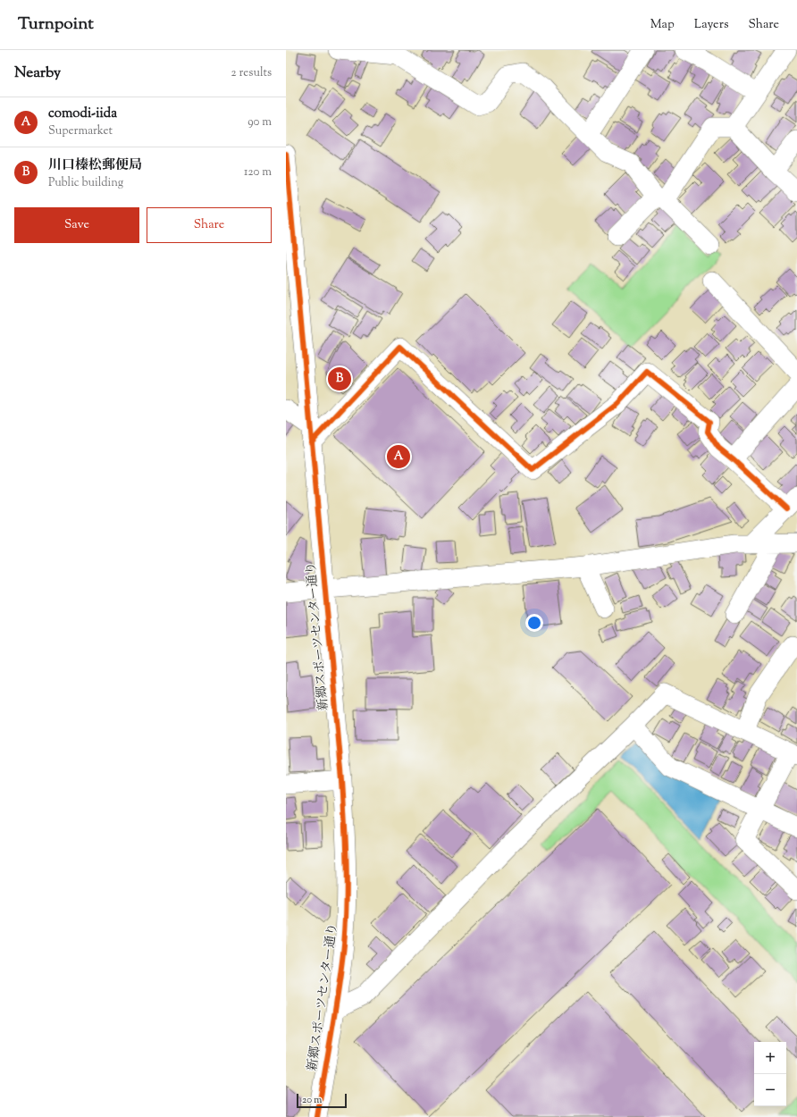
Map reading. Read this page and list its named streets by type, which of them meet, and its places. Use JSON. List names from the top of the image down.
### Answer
{
  "streets": {
    "street": ["新郷スポーツセンター通り"]
  },
  "scale_bar": "20 m",
  "page": {
    "header": "Turnpoint",
    "nav": ["Map", "Layers", "Share"],
    "heading": ["Nearby", "2 results"],
    "list": [
      {
        "mark": "A",
        "name": "comodi-iida",
        "note": "Supermarket",
        "value": "90 m"
      },
      {
        "mark": "B",
        "name": "川口榛松郵便局",
        "note": "Public building",
        "value": "120 m"
      }
    ],
    "buttons": ["Save", "Share"],
    "pins": ["B", "A"],
    "map_buttons": ["+", "−"],
    "scale": "20 m"
  }
}
